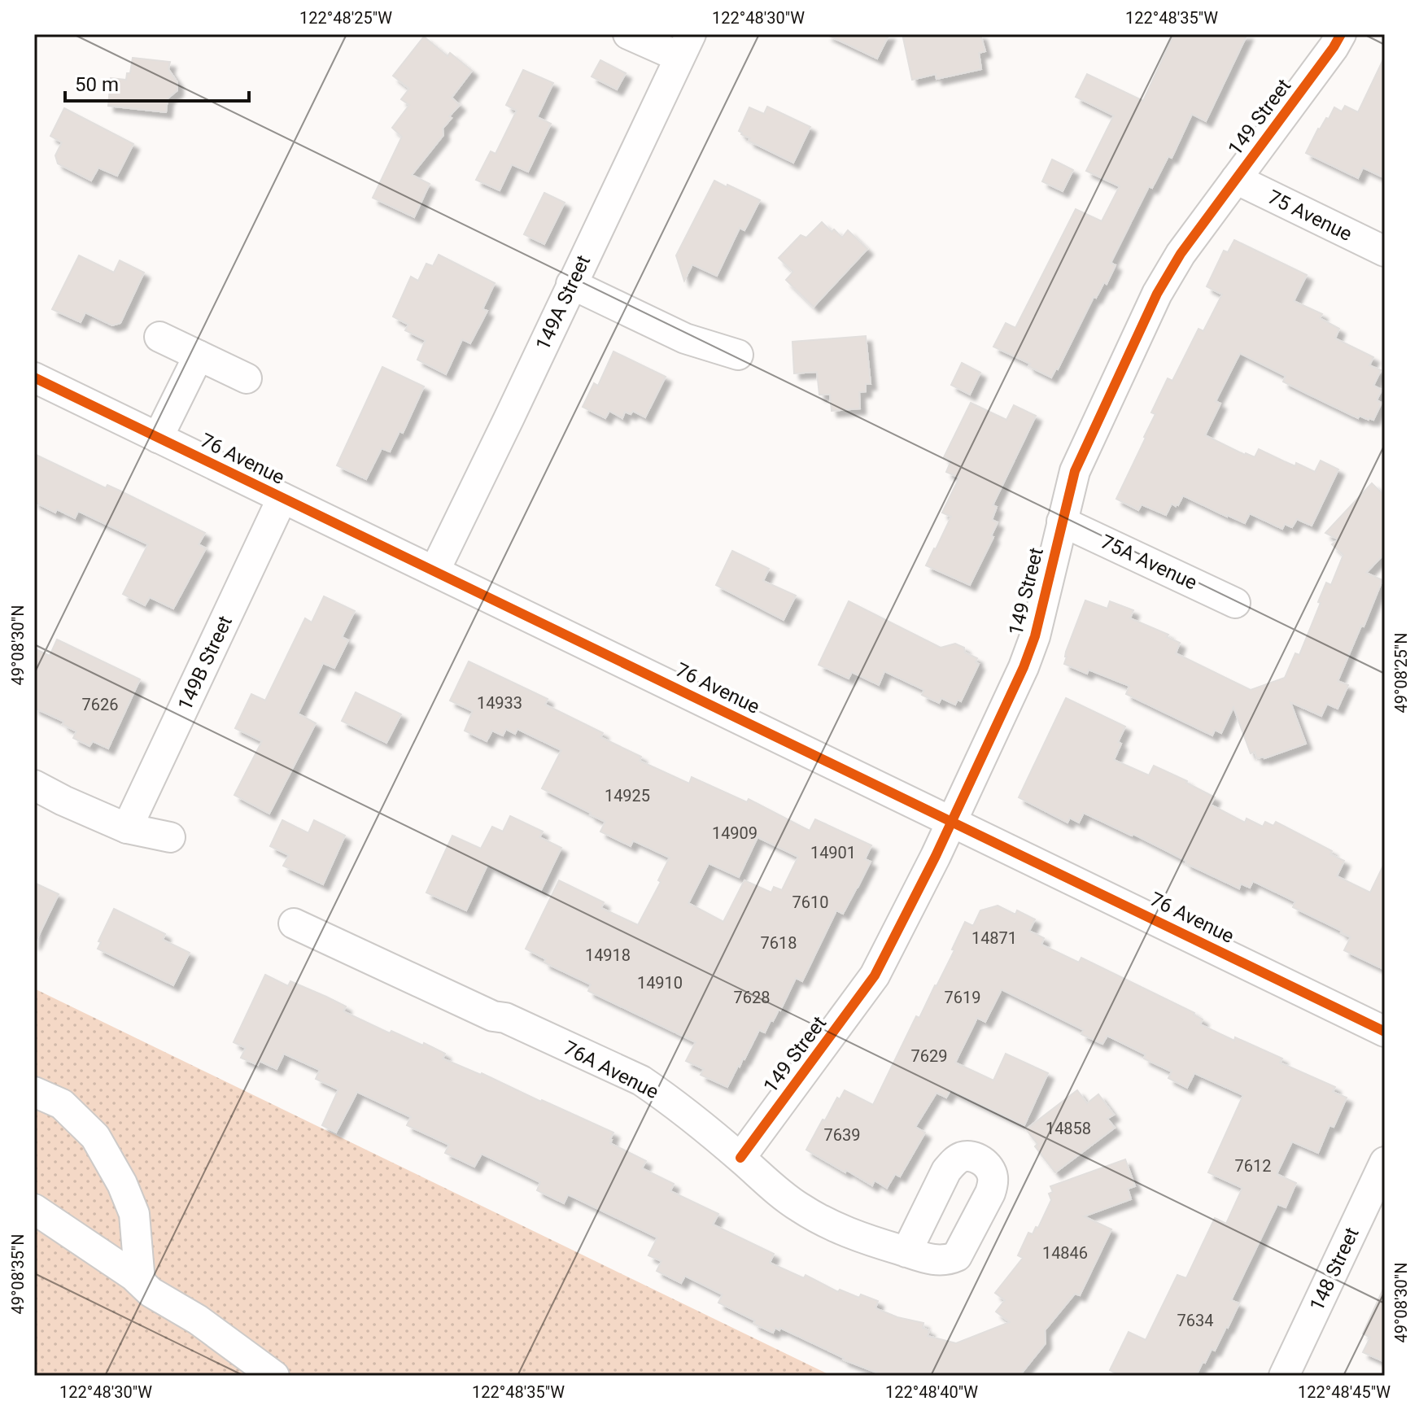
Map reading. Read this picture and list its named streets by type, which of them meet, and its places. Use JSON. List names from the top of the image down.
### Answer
{
  "streets": {
    "street": [
      "149 Street",
      "75 Avenue",
      "149A Street",
      "76 Avenue",
      "75A Avenue",
      "149B Street",
      "76A Avenue",
      "148 Street"
    ]
  },
  "crossings": [
    ["149 Street", "75 Avenue"],
    ["149 Street", "76 Avenue"],
    ["149 Street", "75A Avenue"],
    ["149 Street", "76A Avenue"],
    ["149A Street", "76 Avenue"],
    ["76 Avenue", "149B Street"]
  ],
  "house_numbers": [
    "14933",
    "7626",
    "14925",
    "14909",
    "14901",
    "7610",
    "14871",
    "7618",
    "14918",
    "14910",
    "7628",
    "7619",
    "7629",
    "14858",
    "7639",
    "7612",
    "14846",
    "7634"
  ],
  "scale_bar": "50 m",
  "coordinates": [
    "122°48'25\"W",
    "122°48'30\"W",
    "122°48'35\"W",
    "49°08'30\"N",
    "49°08'25\"N",
    "49°08'35\"N",
    "122°48'40\"W",
    "122°48'45\"W"
  ]
}
